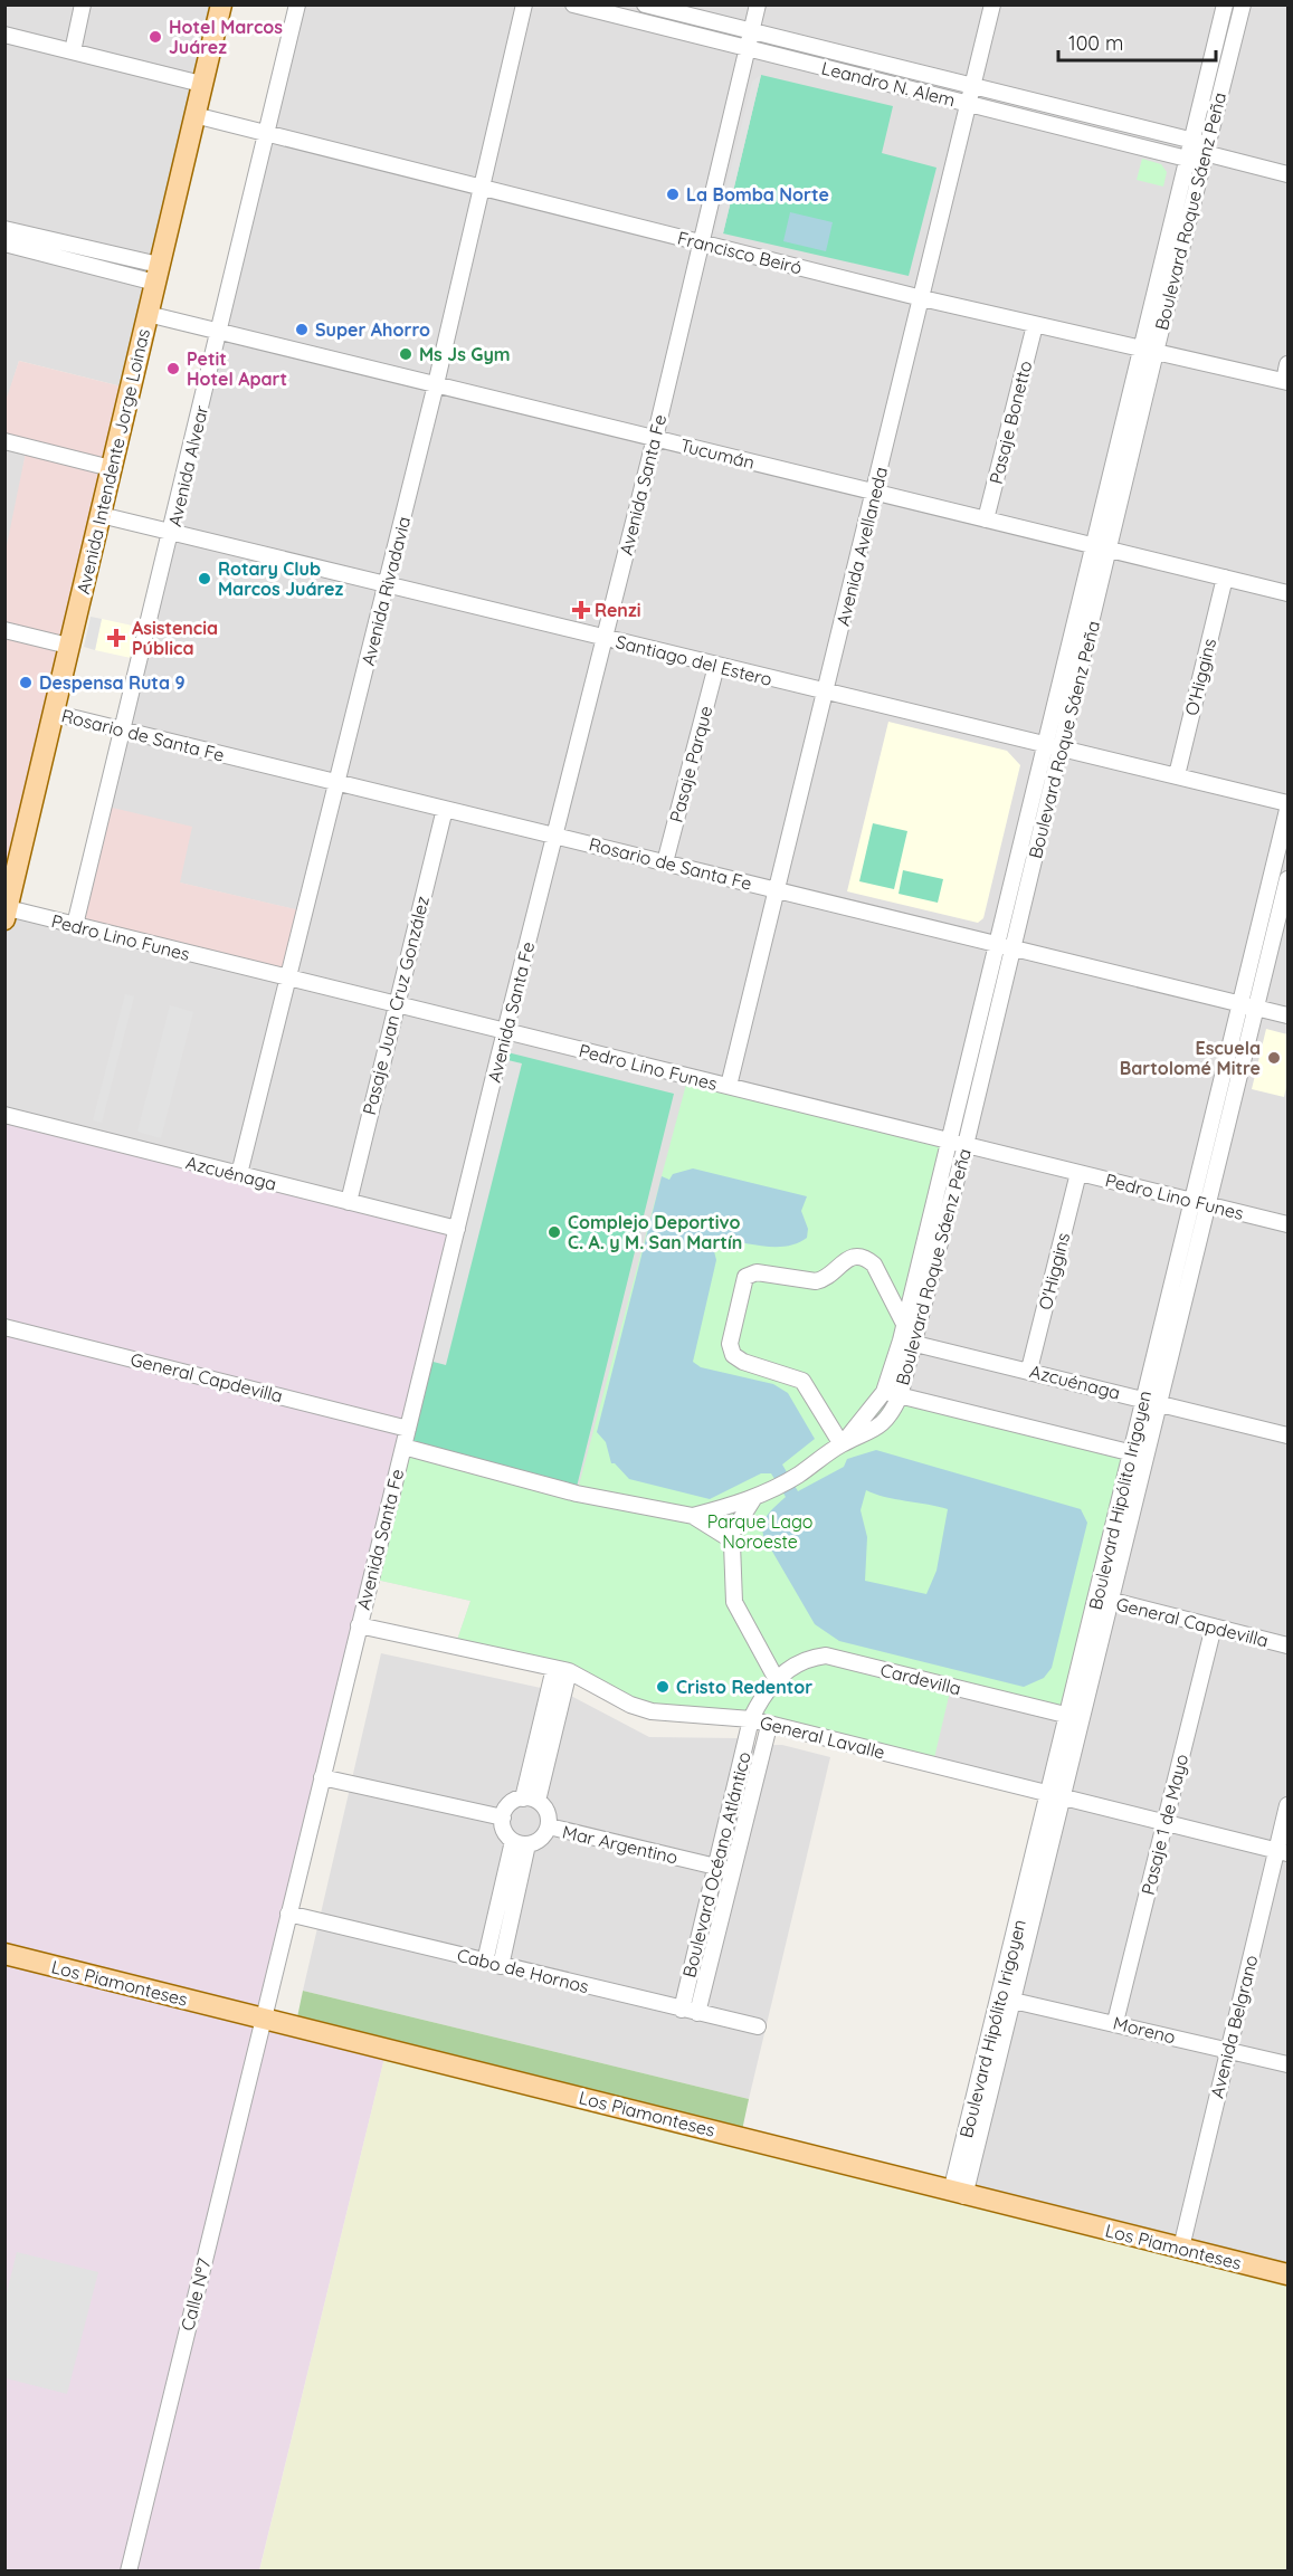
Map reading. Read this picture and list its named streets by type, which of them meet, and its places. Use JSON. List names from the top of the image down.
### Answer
{
  "streets": {
    "main road": ["Avenida Intendente Jorge Loinas", "Los Piamonteses"],
    "street": [
      "Leandro N. Alem",
      "Boulevard Roque Sáenz Peña",
      "Francisco Beiró",
      "Pasaje Bonetto",
      "Tucumán",
      "Avenida Alvear",
      "Avenida Santa Fe",
      "Avenida Avellaneda",
      "Avenida Rivadavia",
      "Santiago del Estero",
      "O'Higgins",
      "Rosario de Santa Fe",
      "Pasaje Parque",
      "Pedro Lino Funes",
      "Pasaje Juan Cruz González",
      "Azcuénaga",
      "General Capdevilla",
      "Boulevard Hipólito Irigoyen",
      "Cardevilla",
      "General Lavalle",
      "Pasaje 1 de Mayo",
      "Mar Argentino",
      "Boulevard Océano Atlántico",
      "Cabo de Hornos",
      "Avenida Belgrano",
      "Moreno",
      "Calle Nº7"
    ]
  },
  "crossings": [
    ["Leandro N. Alem", "Boulevard Roque Sáenz Peña"],
    ["Leandro N. Alem", "Avenida Santa Fe"],
    ["Leandro N. Alem", "Avenida Avellaneda"],
    ["Boulevard Roque Sáenz Peña", "Francisco Beiró"],
    ["Boulevard Roque Sáenz Peña", "Tucumán"],
    ["Boulevard Roque Sáenz Peña", "Santiago del Estero"],
    ["Boulevard Roque Sáenz Peña", "Rosario de Santa Fe"],
    ["Boulevard Roque Sáenz Peña", "Pedro Lino Funes"],
    ["Boulevard Roque Sáenz Peña", "Azcuénaga"],
    ["Francisco Beiró", "Pasaje Bonetto"],
    ["Francisco Beiró", "Avenida Intendente Jorge Loinas"],
    ["Francisco Beiró", "Avenida Alvear"],
    ["Francisco Beiró", "Avenida Santa Fe"],
    ["Francisco Beiró", "Avenida Avellaneda"],
    ["Francisco Beiró", "Avenida Rivadavia"],
    ["Pasaje Bonetto", "Tucumán"],
    ["Tucumán", "Avenida Intendente Jorge Loinas"],
    ["Tucumán", "Avenida Alvear"],
    ["Tucumán", "Avenida Santa Fe"],
    ["Tucumán", "Avenida Avellaneda"],
    ["Tucumán", "Avenida Rivadavia"],
    ["Tucumán", "O'Higgins"],
    ["Avenida Intendente Jorge Loinas", "Santiago del Estero"],
    ["Avenida Intendente Jorge Loinas", "Rosario de Santa Fe"],
    ["Avenida Intendente Jorge Loinas", "Pedro Lino Funes"],
    ["Avenida Alvear", "Santiago del Estero"],
    ["Avenida Alvear", "Rosario de Santa Fe"],
    ["Avenida Alvear", "Pedro Lino Funes"],
    ["Avenida Santa Fe", "Santiago del Estero"],
    ["Avenida Santa Fe", "Rosario de Santa Fe"],
    ["Avenida Santa Fe", "Pedro Lino Funes"],
    ["Avenida Santa Fe", "Azcuénaga"],
    ["Avenida Santa Fe", "General Capdevilla"],
    ["Avenida Santa Fe", "General Lavalle"],
    ["Avenida Santa Fe", "Cabo de Hornos"],
    ["Avenida Santa Fe", "Los Piamonteses"],
    ["Avenida Santa Fe", "Calle Nº7"],
    ["Avenida Avellaneda", "Santiago del Estero"],
    ["Avenida Avellaneda", "Rosario de Santa Fe"],
    ["Avenida Avellaneda", "Pedro Lino Funes"],
    ["Avenida Rivadavia", "Santiago del Estero"],
    ["Avenida Rivadavia", "Rosario de Santa Fe"],
    ["Avenida Rivadavia", "Pedro Lino Funes"],
    ["Avenida Rivadavia", "Azcuénaga"],
    ["Santiago del Estero", "O'Higgins"],
    ["Santiago del Estero", "Pasaje Parque"],
    ["O'Higgins", "Pedro Lino Funes"],
    ["O'Higgins", "Azcuénaga"],
    ["Rosario de Santa Fe", "Pasaje Parque"],
    ["Rosario de Santa Fe", "Pasaje Juan Cruz González"],
    ["Rosario de Santa Fe", "Boulevard Hipólito Irigoyen"],
    ["Pedro Lino Funes", "Pasaje Juan Cruz González"],
    ["Pedro Lino Funes", "Boulevard Hipólito Irigoyen"],
    ["Pasaje Juan Cruz González", "Azcuénaga"],
    ["Azcuénaga", "Boulevard Hipólito Irigoyen"],
    ["General Capdevilla", "Boulevard Hipólito Irigoyen"],
    ["General Capdevilla", "Pasaje 1 de Mayo"],
    ["Boulevard Hipólito Irigoyen", "Cardevilla"],
    ["Boulevard Hipólito Irigoyen", "General Lavalle"],
    ["Boulevard Hipólito Irigoyen", "Los Piamonteses"],
    ["Boulevard Hipólito Irigoyen", "Moreno"],
    ["Cardevilla", "Boulevard Océano Atlántico"],
    ["General Lavalle", "Pasaje 1 de Mayo"],
    ["General Lavalle", "Boulevard Océano Atlántico"],
    ["General Lavalle", "Avenida Belgrano"],
    ["Pasaje 1 de Mayo", "Moreno"],
    ["Mar Argentino", "Boulevard Océano Atlántico"],
    ["Boulevard Océano Atlántico", "Cabo de Hornos"],
    ["Los Piamonteses", "Avenida Belgrano"],
    ["Los Piamonteses", "Calle Nº7"],
    ["Avenida Belgrano", "Moreno"]
  ],
  "parks": ["Parque Lago Noroeste"],
  "places": {
    "other": [
      "Hotel Marcos Juárez",
      "La Bomba Norte",
      "Super Ahorro",
      "Ms Js Gym",
      "Petit Hotel Apart",
      "Rotary Club Marcos Juárez",
      "Despensa Ruta 9",
      "Escuela Bartolomé Mitre",
      "Complejo Deportivo C. A. y M. San Martín",
      "Cristo Redentor"
    ],
    "health": ["Renzi", "Asistencia Pública"]
  },
  "scale_bar": "100 m"
}
